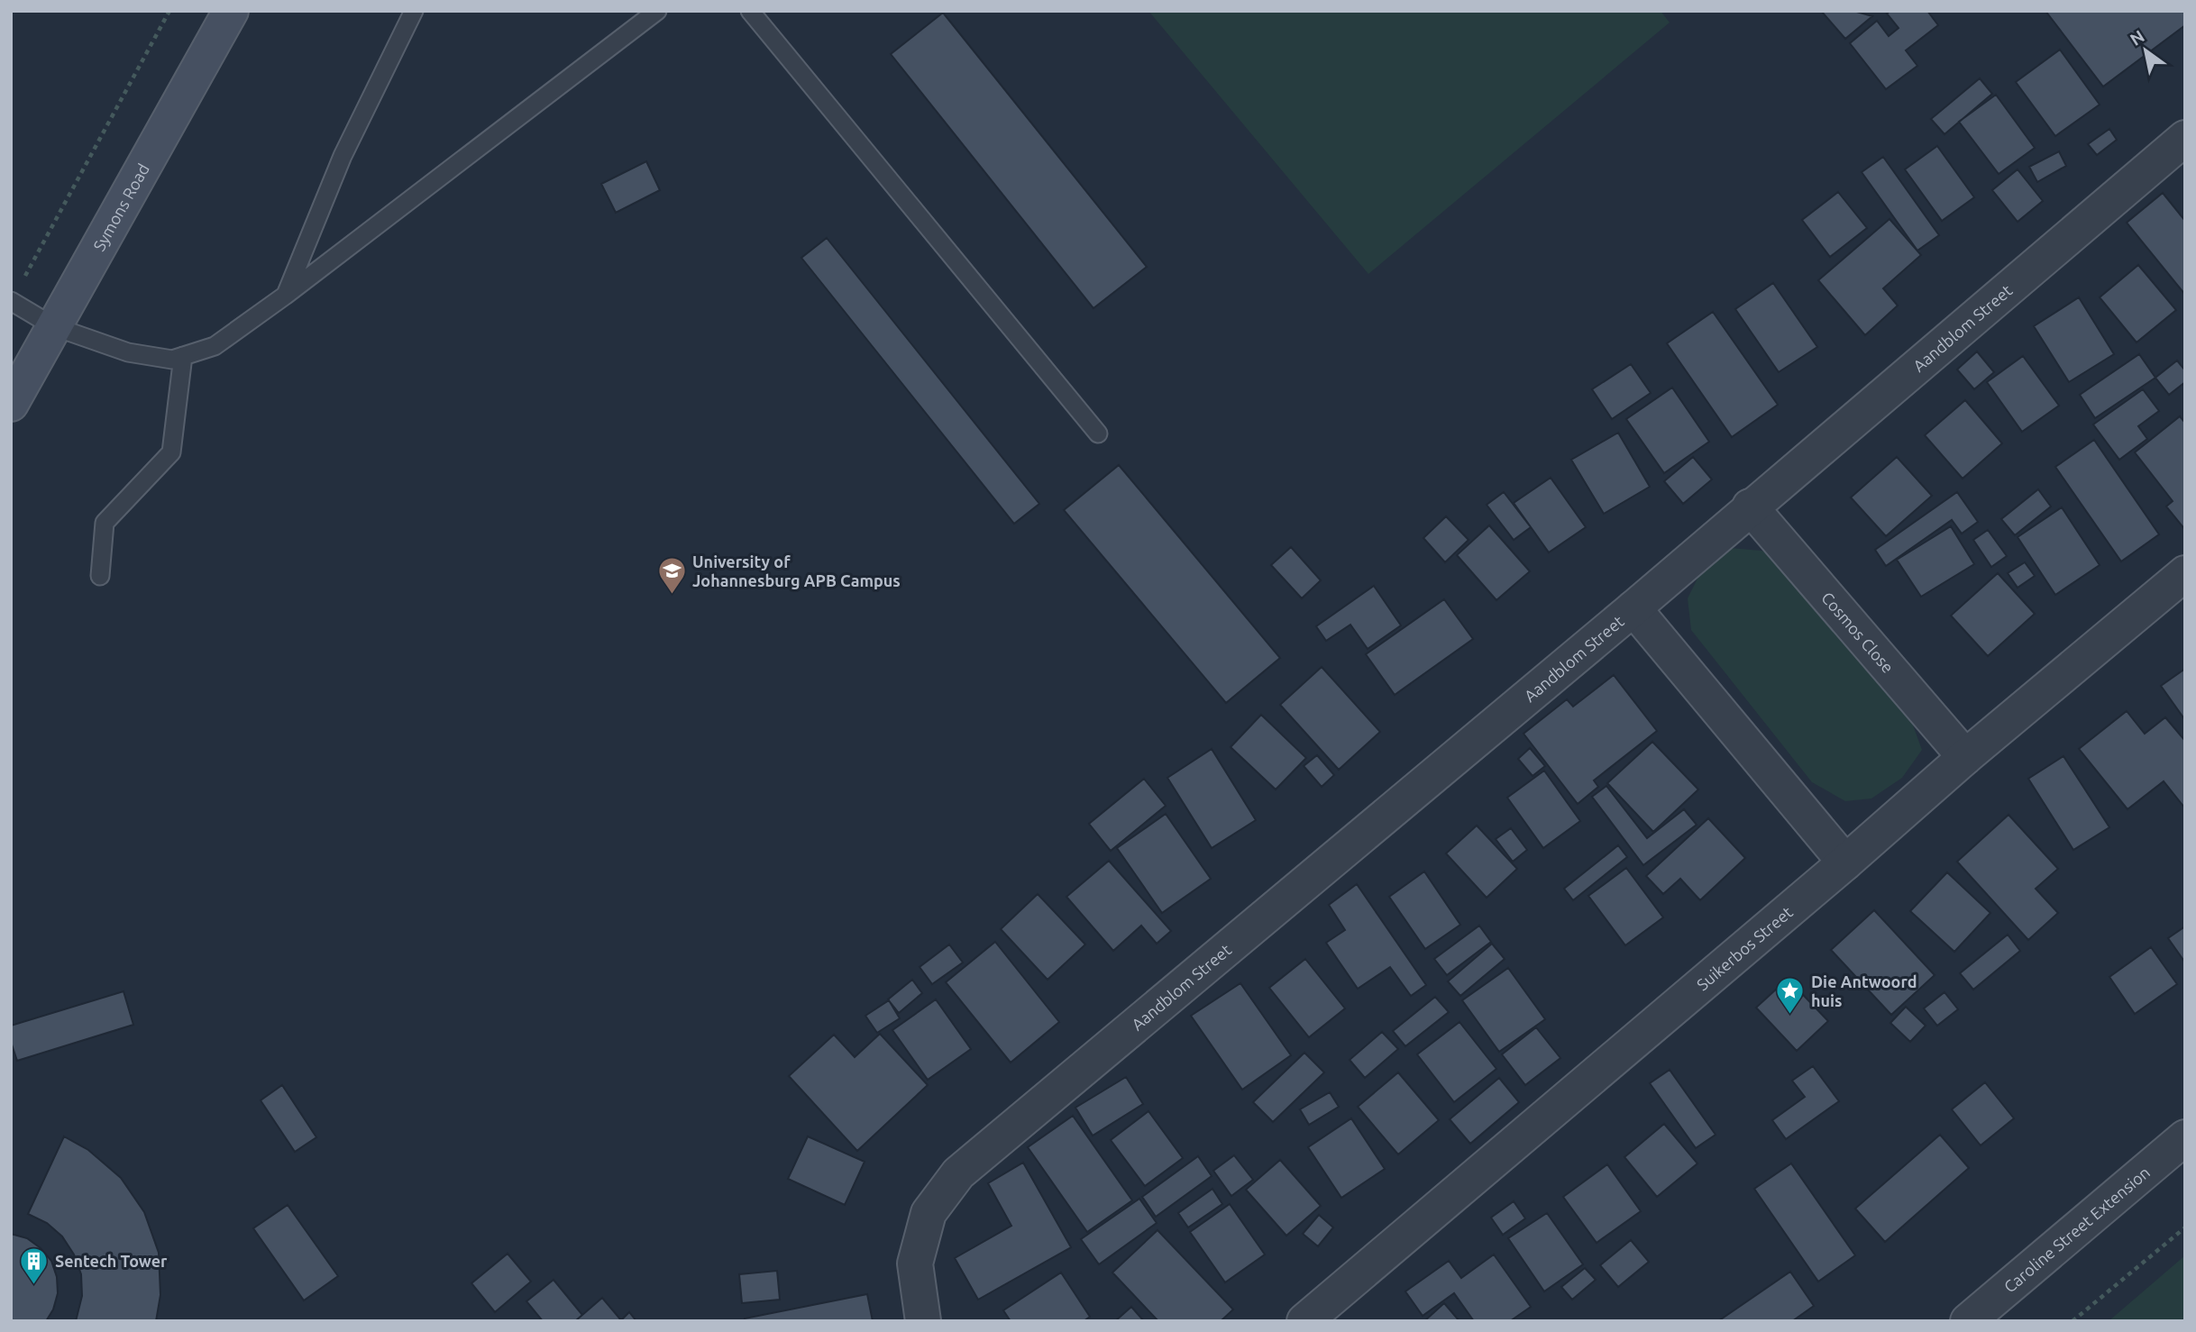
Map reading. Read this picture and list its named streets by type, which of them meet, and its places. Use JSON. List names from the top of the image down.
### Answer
{
  "streets": {
    "main road": ["Symons Road"],
    "street": [
      "Aandblom Street",
      "Cosmos Close",
      "Suikerbos Street",
      "Caroline Street Extension"
    ]
  },
  "crossings": [
    ["Aandblom Street", "Cosmos Close"],
    ["Cosmos Close", "Suikerbos Street"]
  ],
  "places": {
    "school or university": ["University of Johannesburg APB Campus"],
    "place": ["Die Antwoord huis"],
    "building": ["Sentech Tower"]
  },
  "north": "top left"
}
